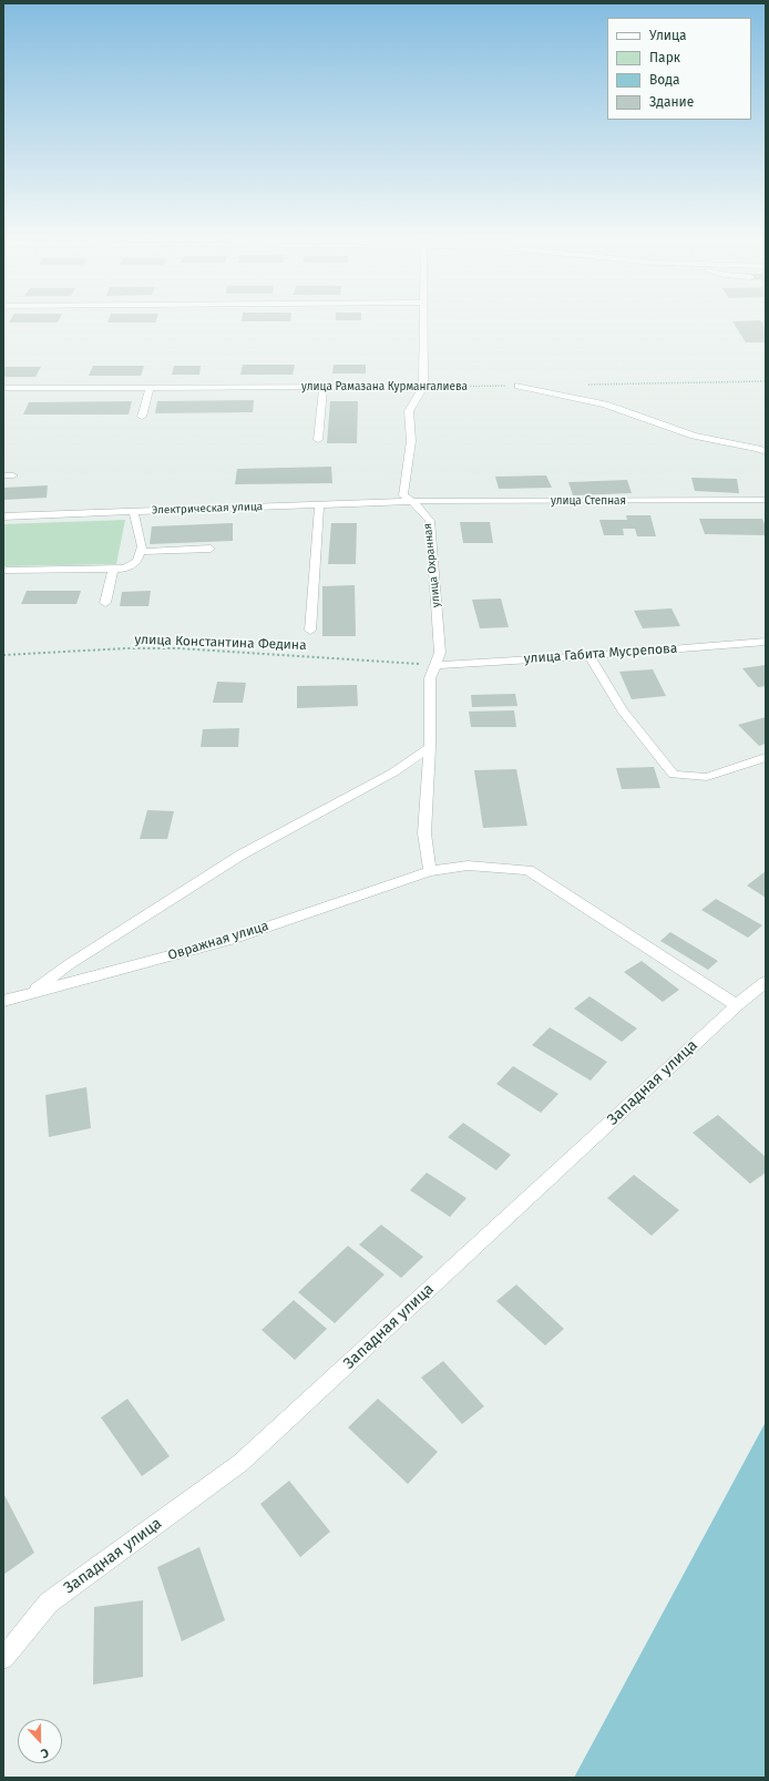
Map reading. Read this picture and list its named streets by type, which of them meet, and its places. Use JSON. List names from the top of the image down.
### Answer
{
  "streets": {
    "street": [
      "улица Рамазана Курмангалиева",
      "улица Степная",
      "Электрическая улица",
      "улица Охранная",
      "улица Габита Мусрепова",
      "Овражная улица",
      "Западная улица"
    ],
    "path": ["улица Константина Федина"]
  },
  "crossings": [
    ["улица Рамазана Курмангалиева", "улица Охранная"],
    ["улица Степная", "Электрическая улица"],
    ["улица Степная", "улица Охранная"],
    ["Электрическая улица", "улица Охранная"],
    ["улица Охранная", "улица Константина Федина"],
    ["улица Охранная", "улица Габита Мусрепова"],
    ["улица Охранная", "Овражная улица"],
    ["улица Константина Федина", "улица Габита Мусрепова"],
    ["Овражная улица", "Западная улица"]
  ],
  "legend": [
    "Улица",
    "Парк",
    "Вода",
    "Здание"
  ],
  "north": "bottom"
}
